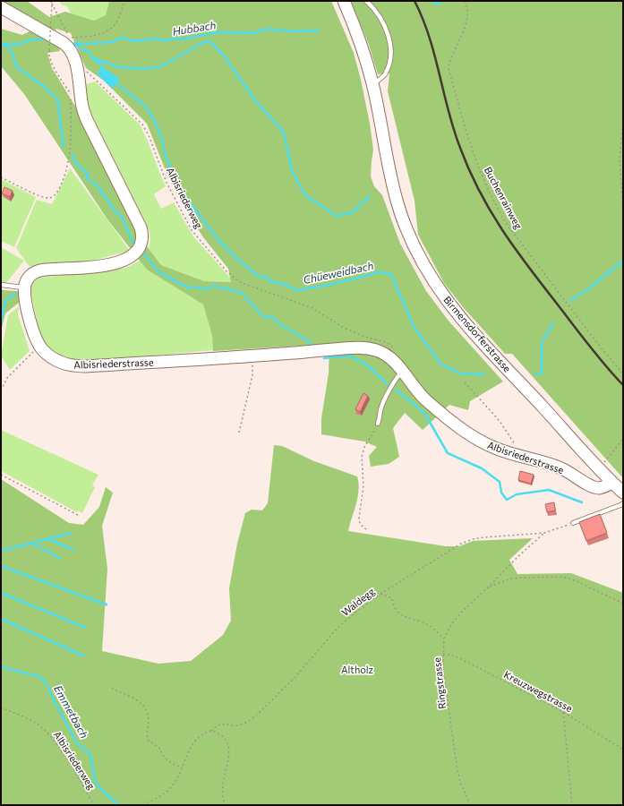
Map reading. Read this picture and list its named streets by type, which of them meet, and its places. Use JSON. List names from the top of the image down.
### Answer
{
  "streets": {
    "main road": ["Birmensdorferstrasse", "Albisriederstrasse"],
    "path": [
      "Albisriederweg",
      "Buchenrainweg",
      "Waldegg",
      "Ringstrasse",
      "Kreuzwegstrasse"
    ]
  },
  "crossings": [
    ["Albisriederweg", "Albisriederstrasse"],
    ["Birmensdorferstrasse", "Albisriederstrasse"],
    ["Waldegg", "Ringstrasse"],
    ["Ringstrasse", "Kreuzwegstrasse"]
  ],
  "water": ["Hubbach", "Chüeweidbach", "Emmetbach"],
  "parks": ["Altholz"]
}
